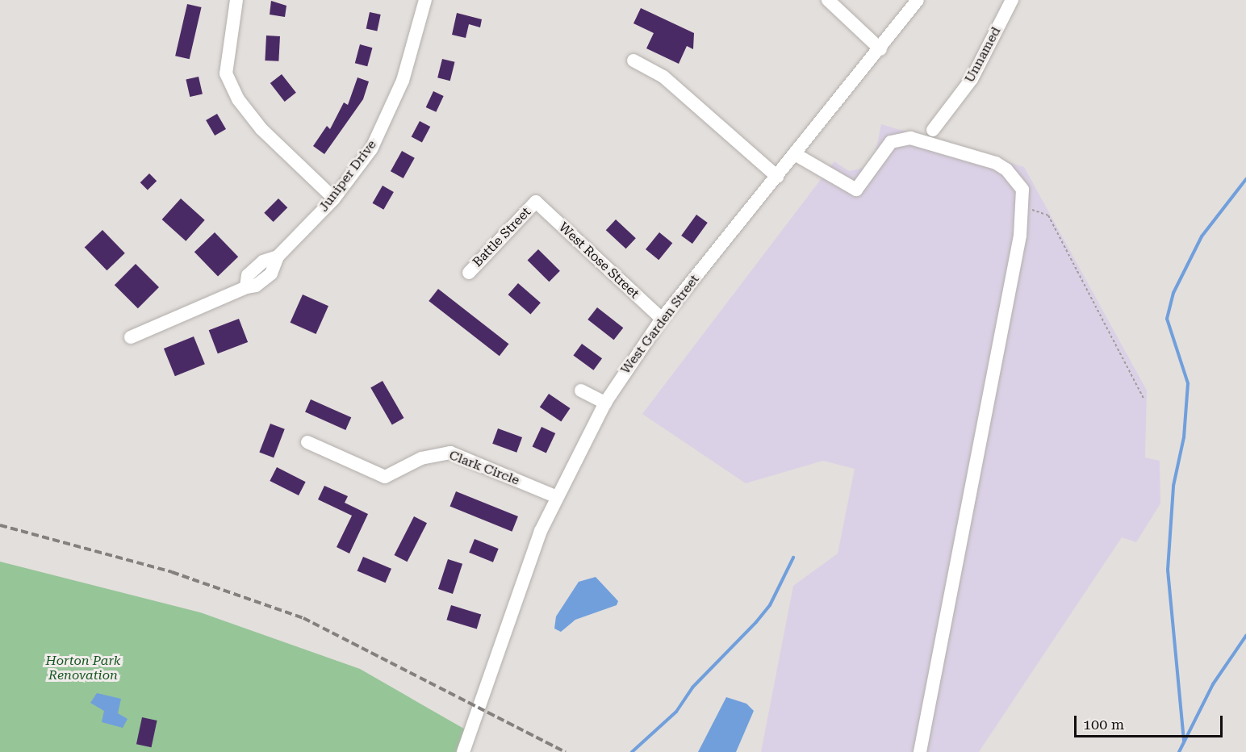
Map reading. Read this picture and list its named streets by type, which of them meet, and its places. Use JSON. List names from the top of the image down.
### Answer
{
  "streets": {
    "street": [
      "Unnamed",
      "Juniper Drive",
      "Battle Street",
      "West Rose Street",
      "West Garden Street",
      "Clark Circle"
    ]
  },
  "crossings": [
    ["Battle Street", "West Rose Street"],
    ["West Rose Street", "West Garden Street"],
    ["West Garden Street", "Clark Circle"]
  ],
  "parks": ["Horton Park Renovation"],
  "scale_bar": "100 m"
}
